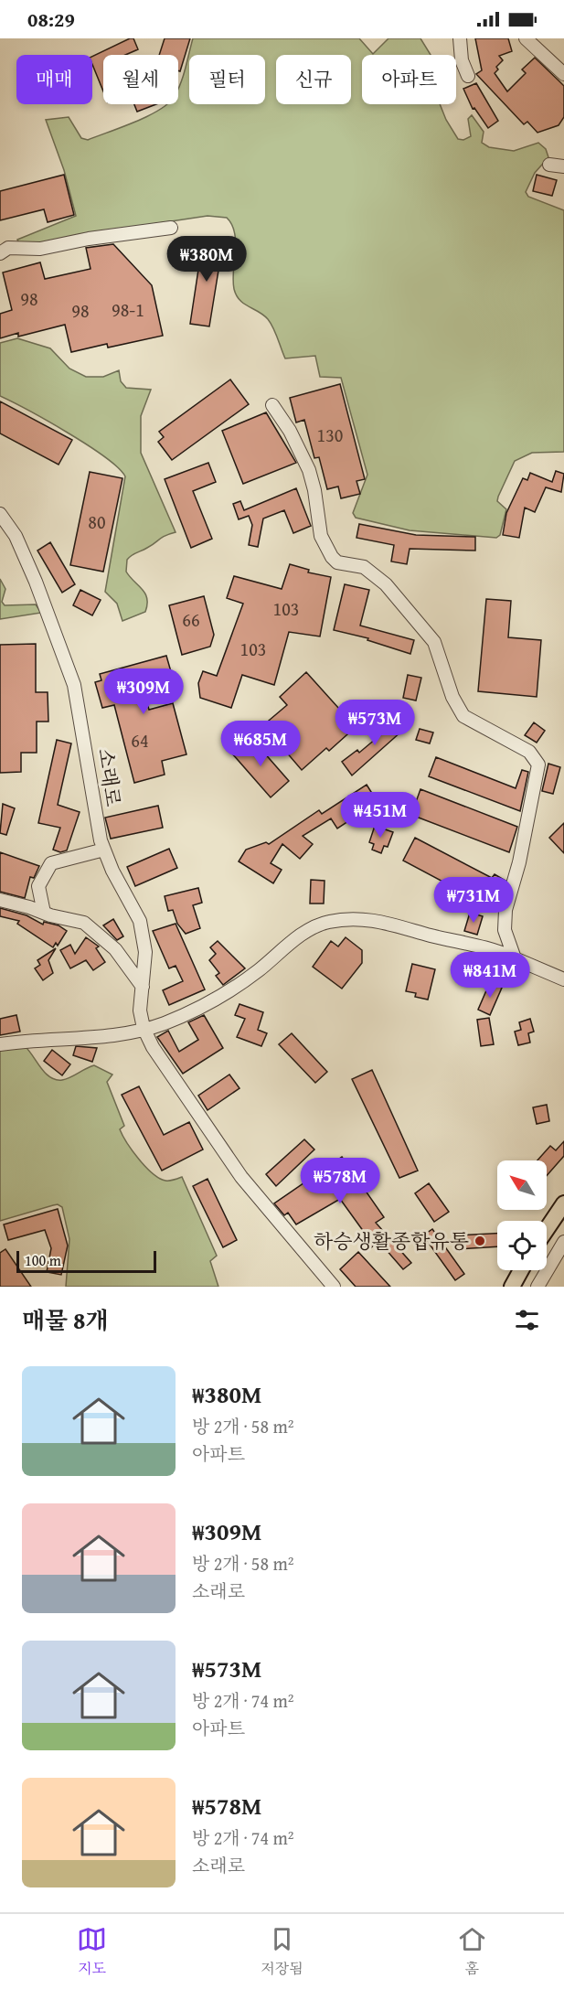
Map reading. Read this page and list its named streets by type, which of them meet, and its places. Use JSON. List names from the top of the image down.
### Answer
{
  "streets": {
    "street": ["소래로"]
  },
  "places": ["하승생활종합유통"],
  "house_numbers": [
    "98",
    "98-1",
    "98",
    "130",
    "80",
    "103",
    "66",
    "103",
    "64"
  ],
  "scale_bar": "100 m",
  "north": "top left",
  "page": {
    "status": "08:29",
    "chip": [
      "매매",
      "월세",
      "필터",
      "신규",
      "아파트"
    ],
    "price": [
      "₩380M",
      "₩309M",
      "₩573M",
      "₩685M",
      "₩451M",
      "₩731M",
      "₩841M",
      "₩578M"
    ],
    "scale": "100 m",
    "heading": "매물 8개",
    "list": [
      {
        "name": "₩380M",
        "note": "방 2개 · 58 m² · 아파트"
      },
      {
        "name": "₩309M",
        "note": "방 2개 · 58 m² · 소래로"
      },
      {
        "name": "₩573M",
        "note": "방 2개 · 74 m² · 아파트"
      },
      {
        "name": "₩578M",
        "note": "방 2개 · 74 m² · 소래로"
      }
    ],
    "tabs": ["지도", "저장됨", "홈"]
  }
}
